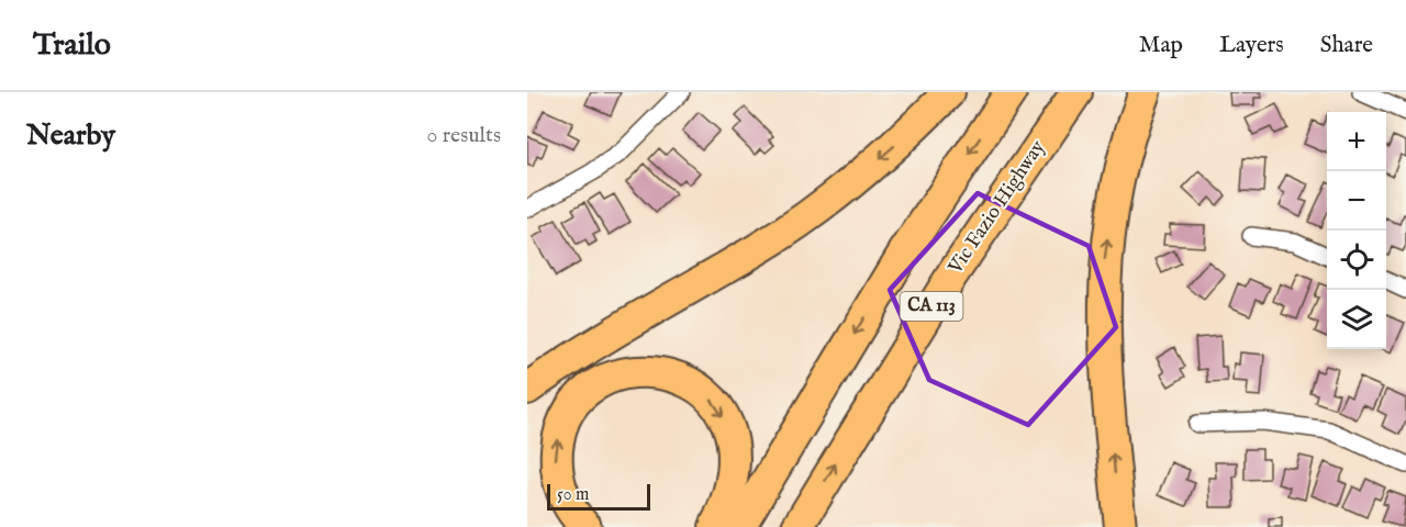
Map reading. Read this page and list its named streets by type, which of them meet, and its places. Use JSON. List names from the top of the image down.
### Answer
{
  "streets": {
    "highway": ["Vic Fazio Highway", "CA 113"]
  },
  "scale_bar": "50 m",
  "page": {
    "header": "Trailo",
    "nav": ["Map", "Layers", "Share"],
    "heading": ["Nearby", "0 results"],
    "map_buttons": ["+", "−"],
    "scale": "50 m"
  }
}
